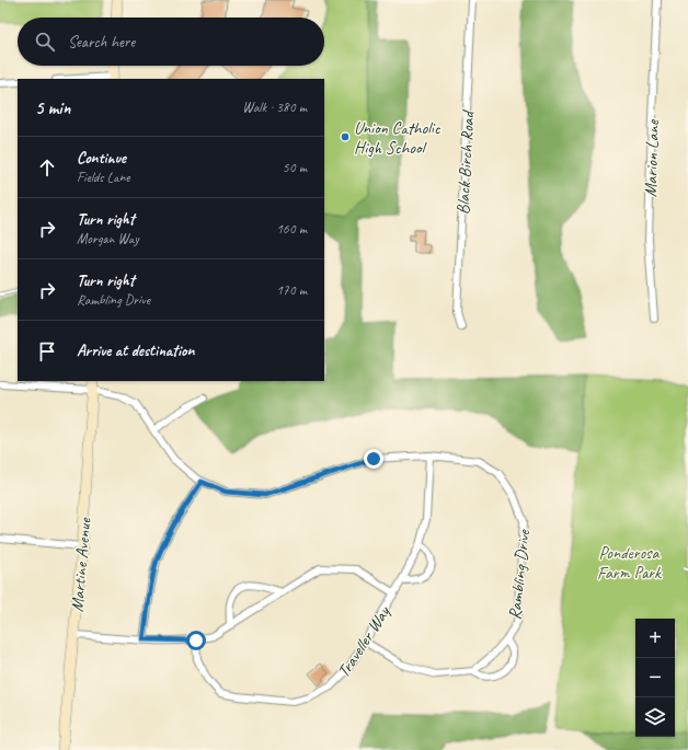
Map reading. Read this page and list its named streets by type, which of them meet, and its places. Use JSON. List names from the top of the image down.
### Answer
{
  "streets": {
    "main road": ["Martine Avenue"],
    "street": [
      "Marion Lane",
      "Black Birch Road",
      "Rambling Drive",
      "Traveller Way"
    ]
  },
  "crossings": [
    ["Martine Avenue", "Rambling Drive"],
    ["Rambling Drive", "Traveller Way"]
  ],
  "parks": ["Ponderosa Farm Park"],
  "places": ["Union Catholic High School"],
  "page": {
    "search": "Search here",
    "heading": ["5 min", "Walk · 380 m"],
    "list": [
      ["Continue", "Fields Lane", "50 m"],
      ["Turn right", "Morgan Way", "160 m"],
      ["Turn right", "Rambling Drive", "170 m"],
      "Arrive at destination"
    ],
    "map_buttons": ["+", "−"]
  }
}
